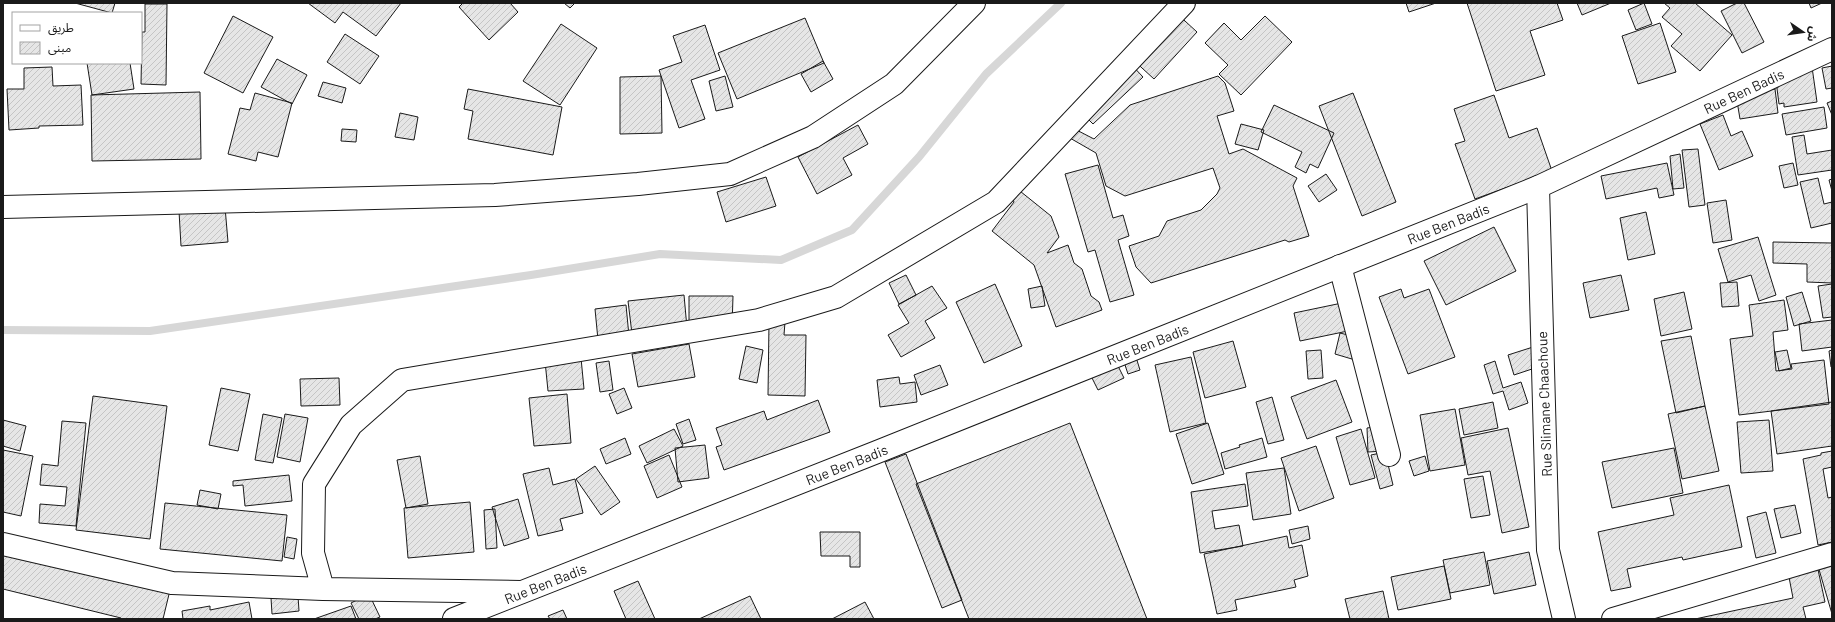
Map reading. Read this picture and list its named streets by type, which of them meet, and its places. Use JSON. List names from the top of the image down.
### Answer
{
  "streets": {
    "street": ["Rue Ben Badis", "Rue Slimane Chaachoue"]
  },
  "crossings": [
    ["Rue Ben Badis", "Rue Slimane Chaachoue"]
  ],
  "legend": ["طريق", "مبنى"],
  "north": "right"
}
